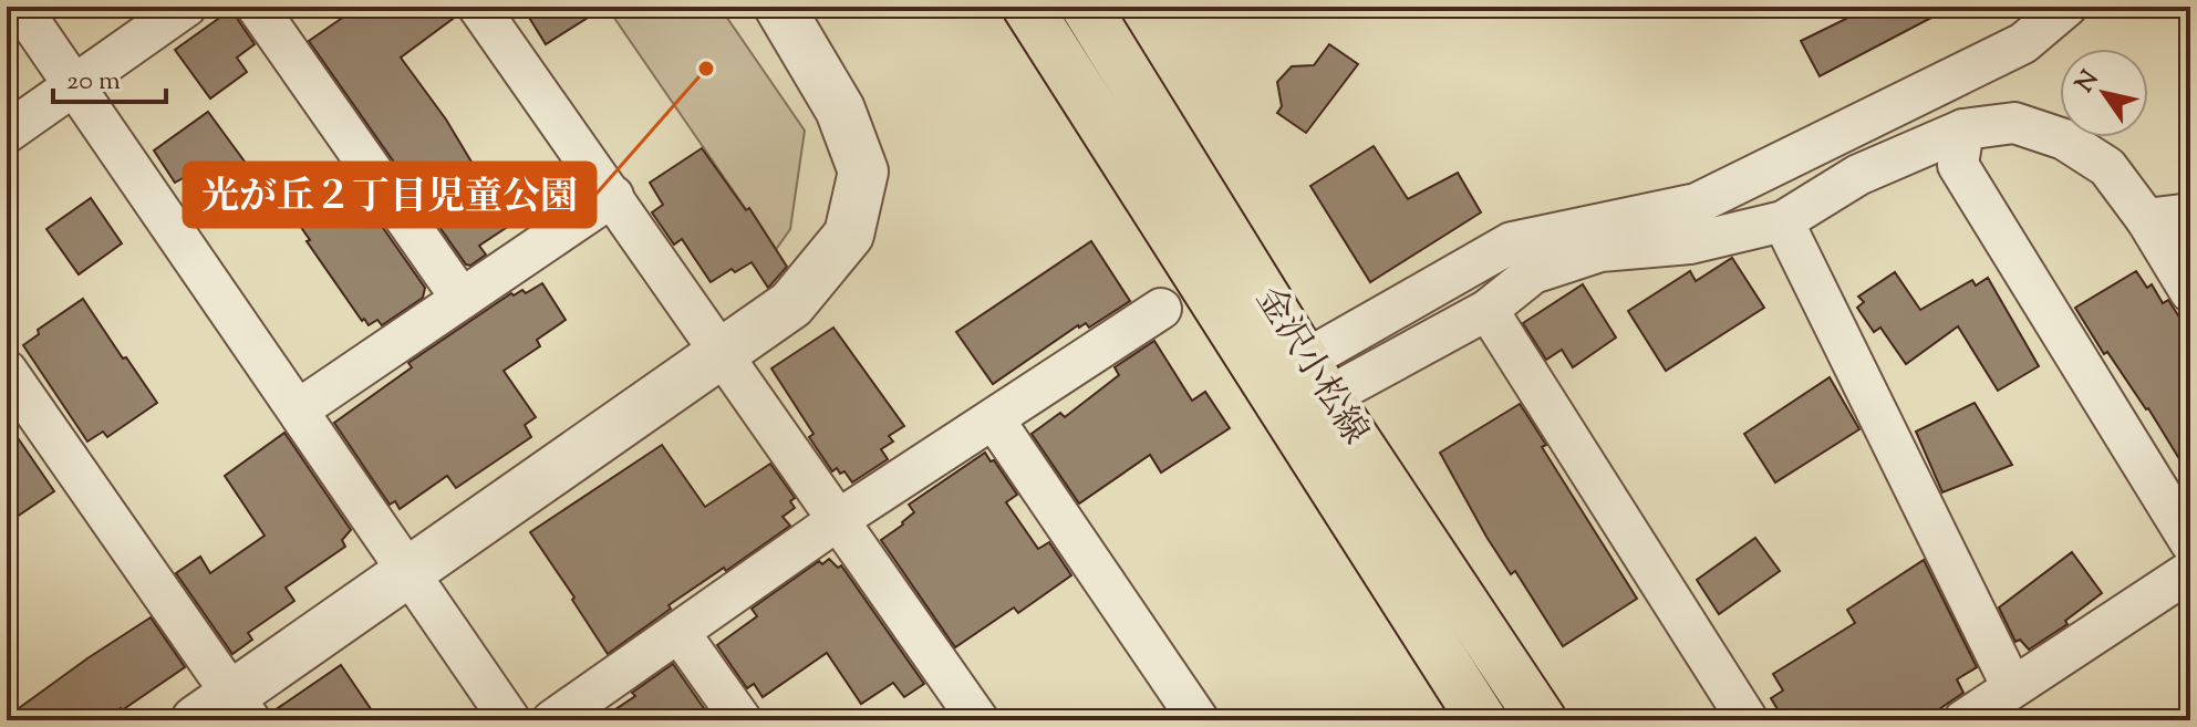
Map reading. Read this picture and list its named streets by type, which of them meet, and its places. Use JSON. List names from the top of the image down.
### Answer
{
  "streets": {
    "main road": ["金沢小松線"]
  },
  "places": ["光が丘２丁目児童公園"],
  "scale_bar": "20 m",
  "north": "top left"
}
